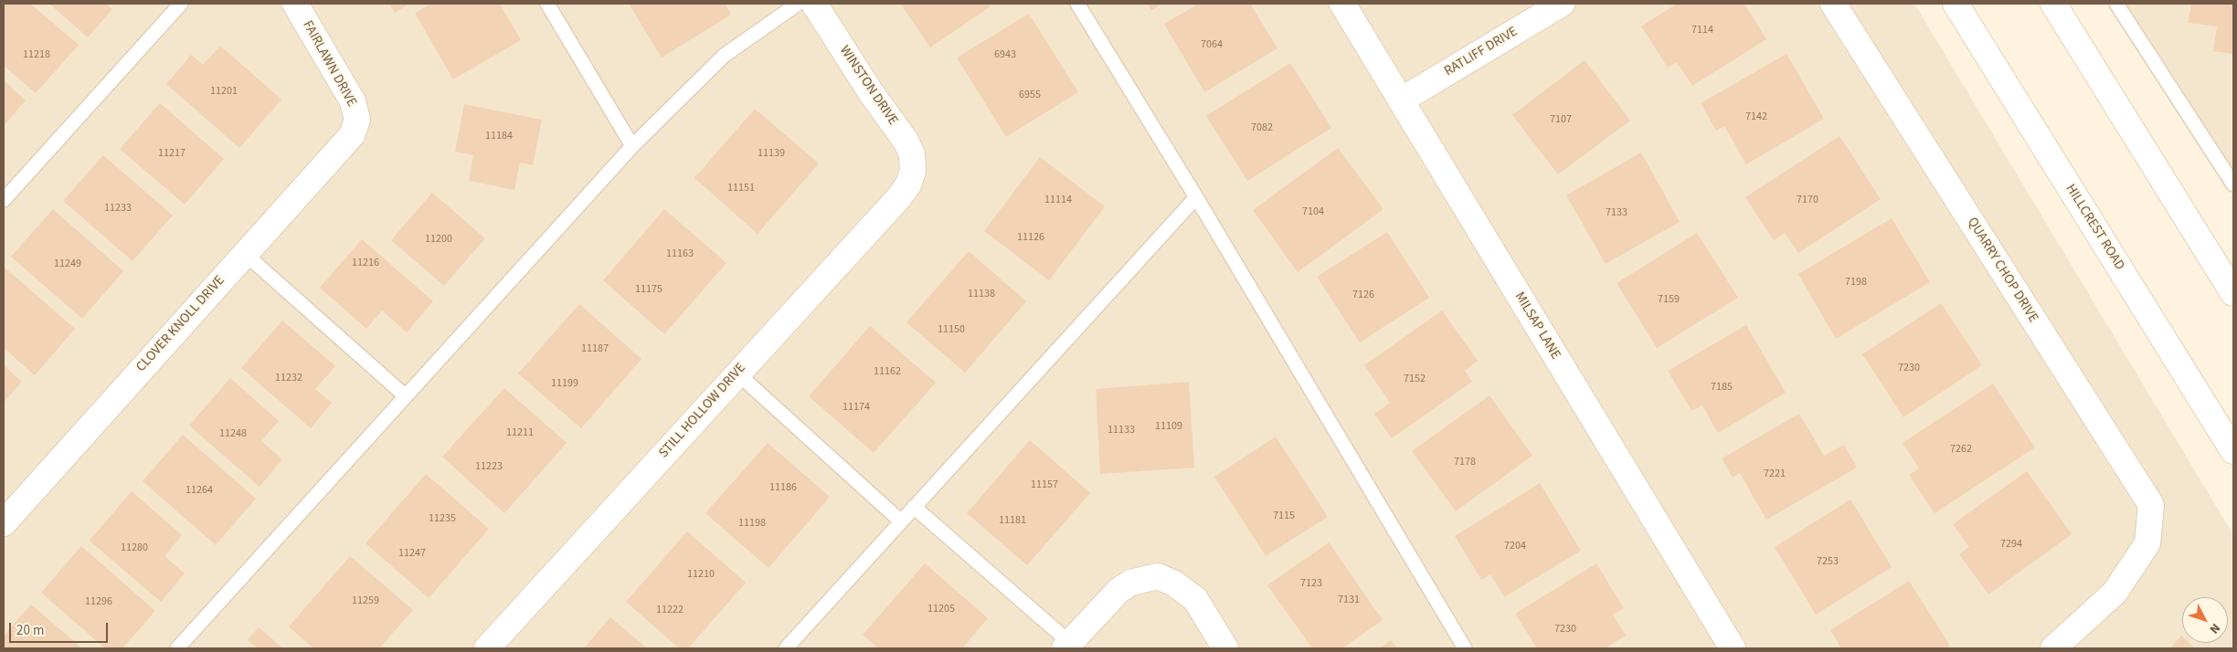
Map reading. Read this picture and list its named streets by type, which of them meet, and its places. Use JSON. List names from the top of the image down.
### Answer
{
  "streets": {
    "street": [
      "RATLIFF DRIVE",
      "FAIRLAWN DRIVE",
      "WINSTON DRIVE",
      "HILLCREST ROAD",
      "QUARRY CHOP DRIVE",
      "CLOVER KNOLL DRIVE",
      "MILSAP LANE",
      "STILL HOLLOW DRIVE"
    ]
  },
  "crossings": [
    ["RATLIFF DRIVE", "MILSAP LANE"],
    ["FAIRLAWN DRIVE", "CLOVER KNOLL DRIVE"],
    ["WINSTON DRIVE", "STILL HOLLOW DRIVE"]
  ],
  "house_numbers": [
    "7114",
    "7064",
    "11218",
    "6943",
    "11201",
    "6955",
    "7142",
    "7107",
    "7082",
    "11184",
    "11217",
    "11139",
    "11151",
    "11114",
    "7170",
    "11233",
    "7104",
    "7133",
    "11126",
    "11200",
    "11163",
    "11216",
    "11249",
    "7198",
    "11175",
    "11138",
    "7126",
    "7159",
    "11150",
    "11187",
    "7230",
    "11162",
    "11232",
    "7152",
    "11199",
    "7185",
    "11174",
    "11109",
    "11133",
    "11211",
    "11248",
    "7262",
    "7178",
    "11223",
    "7221",
    "11157",
    "11186",
    "11264",
    "7115",
    "11235",
    "11181",
    "11198",
    "7294",
    "7204",
    "11280",
    "11247",
    "7253",
    "11210",
    "7123",
    "7131",
    "11259",
    "11296",
    "11205",
    "11222",
    "7230"
  ],
  "scale_bar": "20 m",
  "north": "bottom right"
}
